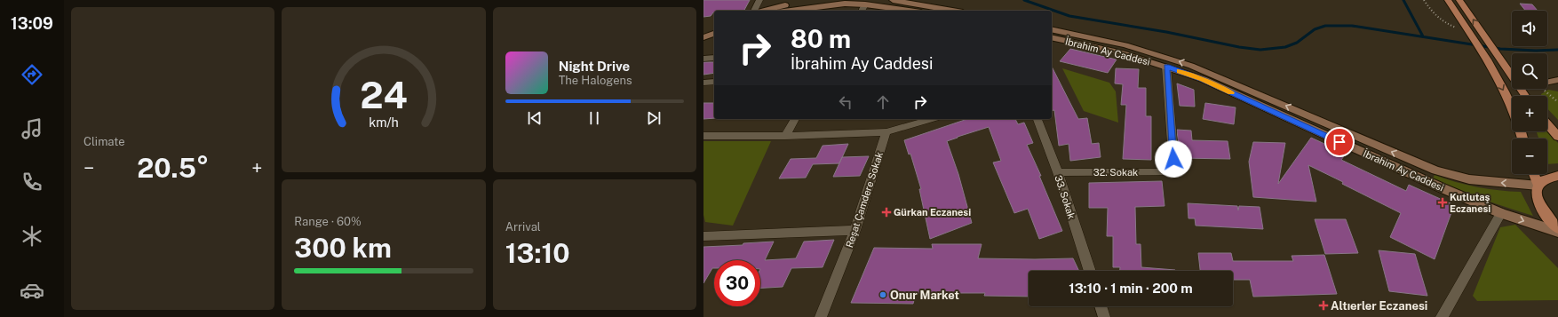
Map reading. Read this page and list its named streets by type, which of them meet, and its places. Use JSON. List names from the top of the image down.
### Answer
{
  "streets": {
    "main road": ["İbrahim Ay Caddesi"],
    "street": ["32. Sokak", "33. Sokak", "Reşat Çamdere Sokak"]
  },
  "crossings": [
    ["İbrahim Ay Caddesi", "32. Sokak"],
    ["32. Sokak", "33. Sokak"]
  ],
  "places": {
    "health": ["Kutlutaş Eczanesi", "Gürkan Eczanesi", "Altıerler Eczanesi"],
    "other": ["Onur Market"]
  },
  "page": {
    "tabs": "13:09",
    "tile": [
      "Climate",
      ["Range · 60%", "300 km"],
      ["Arrival", "13:10"]
    ],
    "map_buttons": ["+", "−"],
    "turn": ["80 m", "İbrahim Ay Caddesi"],
    "song": ["Night Drive", "The Halogens"],
    "heat": ["−", "20.5°", "+"],
    "limit": "30",
    "trip": "13:10 · 1 min · 200 m",
    "gauge": ["24", "km/h"]
  }
}
